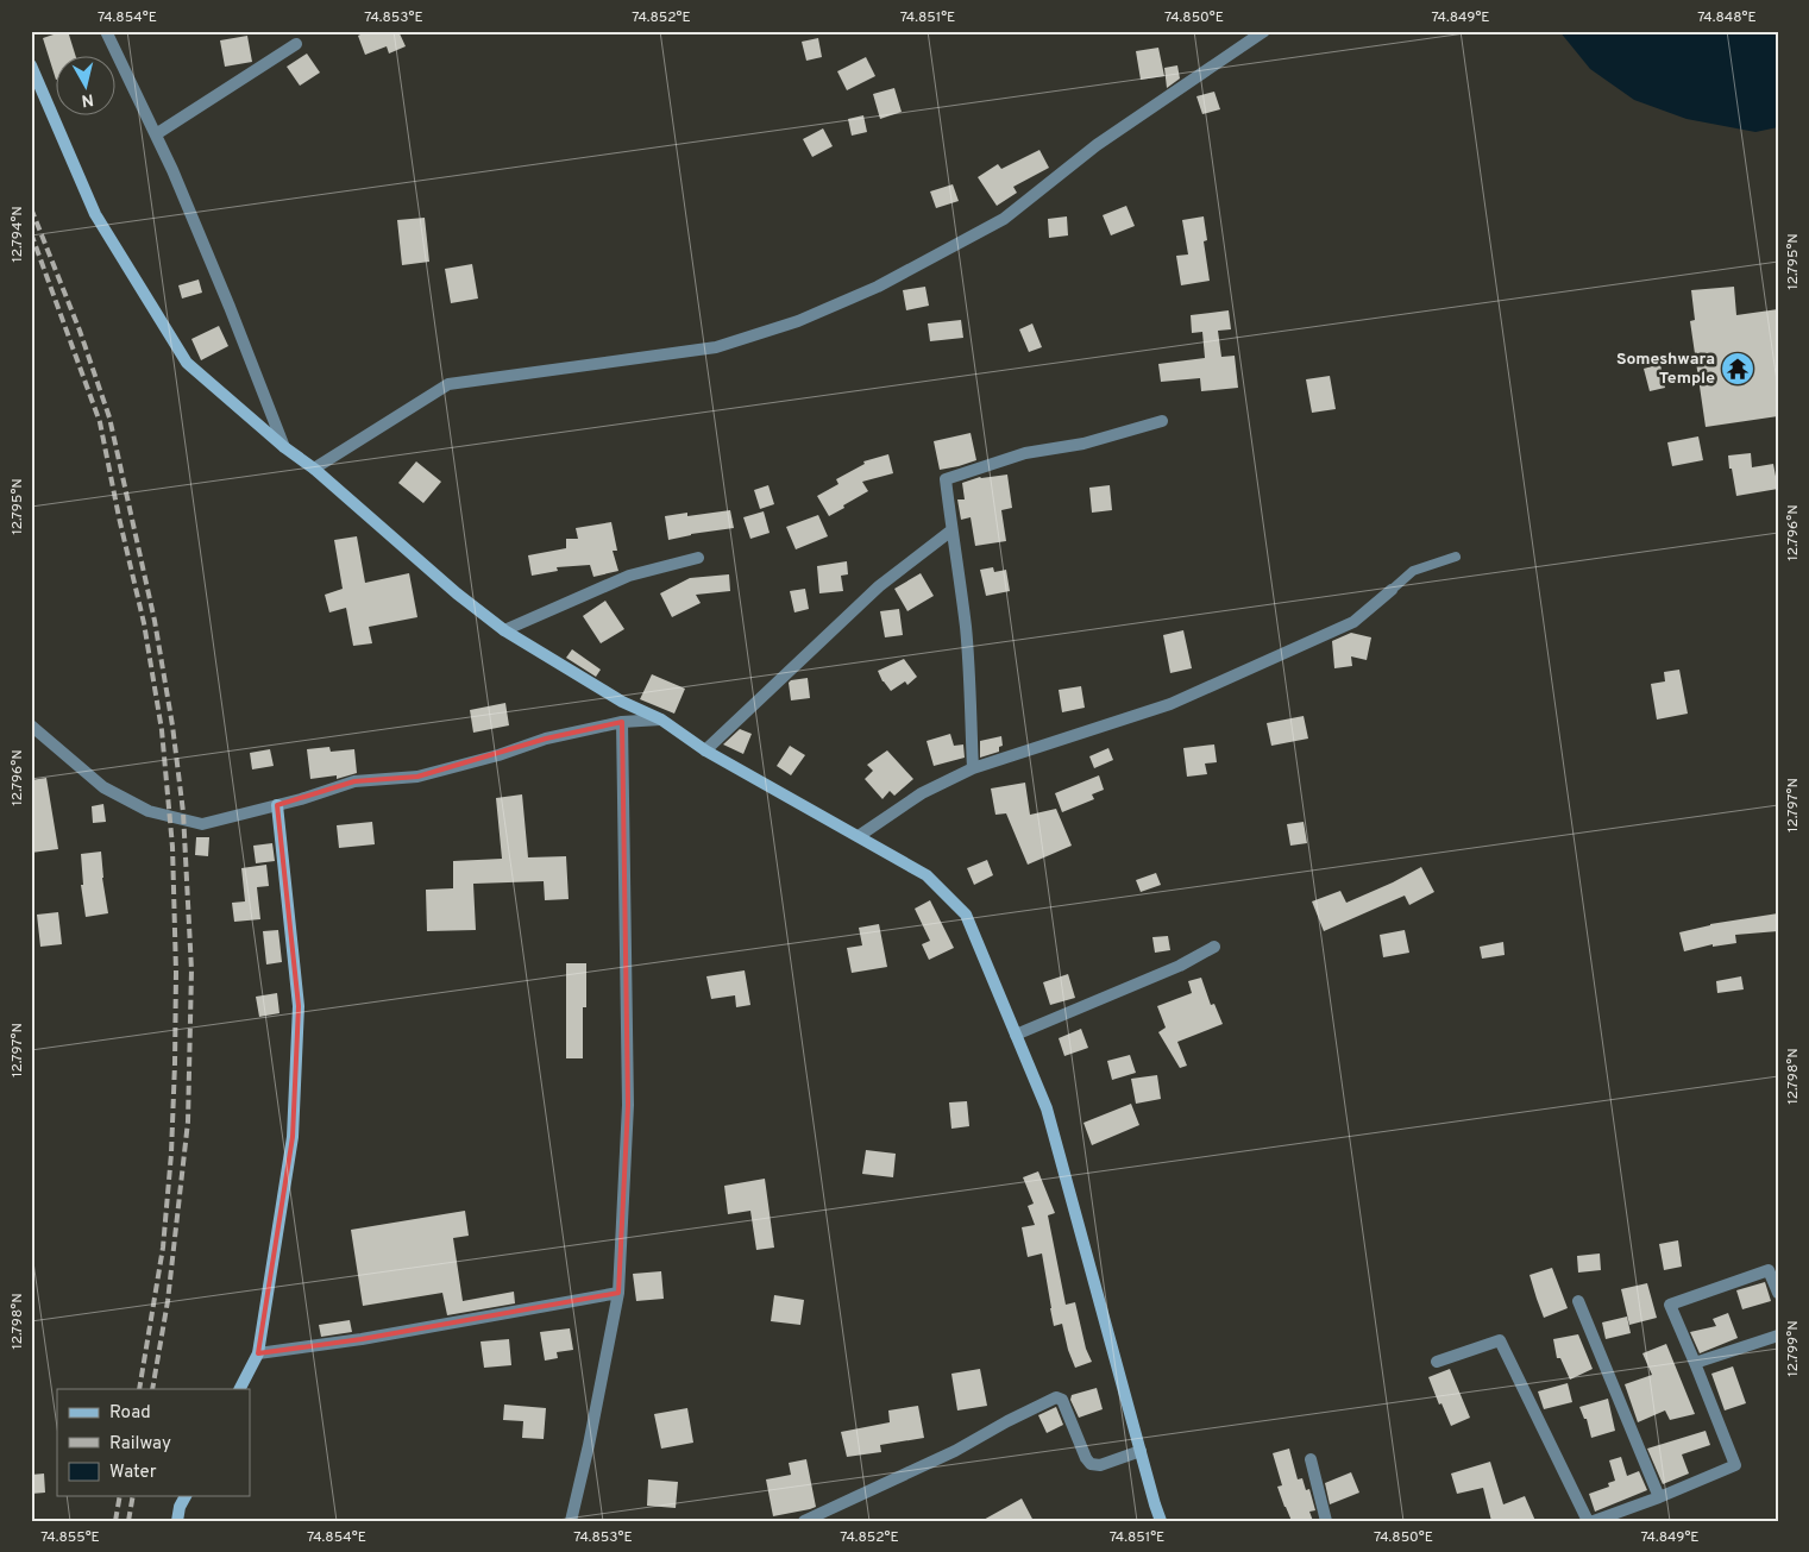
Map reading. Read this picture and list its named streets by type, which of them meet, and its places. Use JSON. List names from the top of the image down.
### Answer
{
  "places": {
    "temple": ["Someshwara Temple"]
  },
  "legend": ["Road", "Railway", "Water"],
  "north": "bottom",
  "coordinates": [
    "74.854°E",
    "74.853°E",
    "74.852°E",
    "74.851°E",
    "74.850°E",
    "74.849°E",
    "74.848°E",
    "12.794°N",
    "12.795°N",
    "12.796°N",
    "12.797°N",
    "12.798°N",
    "12.799°N",
    "74.855°E"
  ]
}
